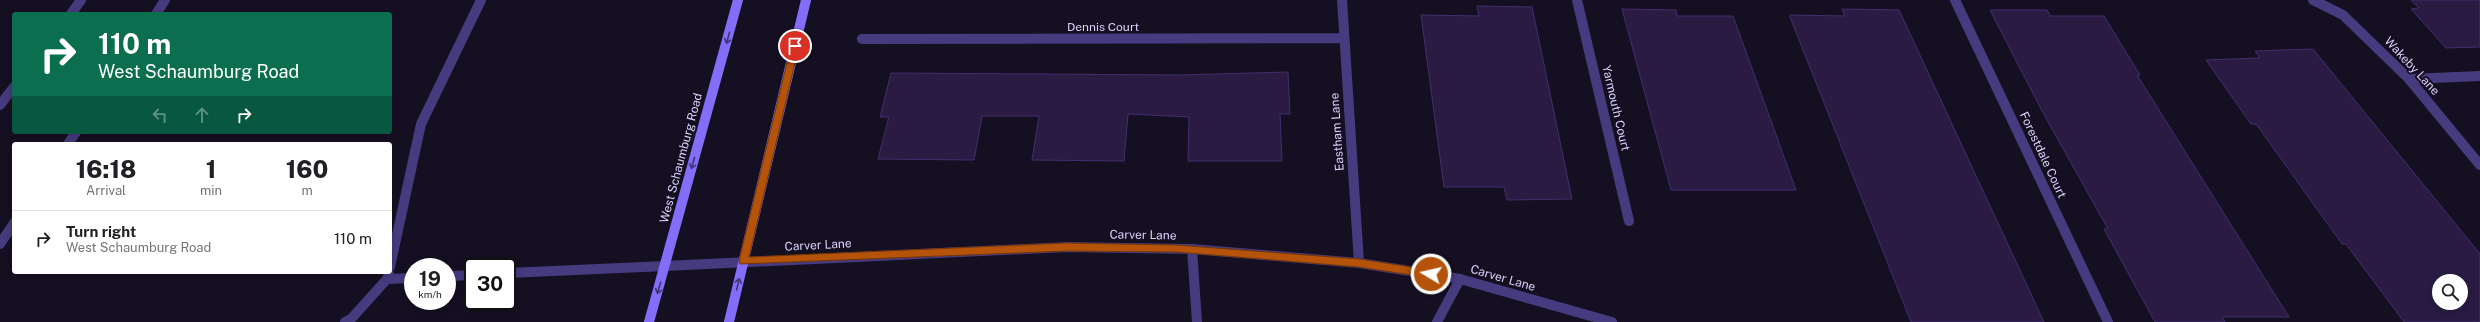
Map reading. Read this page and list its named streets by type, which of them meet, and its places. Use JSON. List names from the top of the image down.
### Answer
{
  "streets": {
    "main road": ["West Schaumburg Road"],
    "street": [
      "Dennis Court",
      "Wakeby Lane",
      "Yarmouth Court",
      "Eastham Lane",
      "Forestdale Court",
      "Carver Lane"
    ]
  },
  "crossings": [
    ["Dennis Court", "Eastham Lane"],
    ["Eastham Lane", "Carver Lane"],
    ["West Schaumburg Road", "Carver Lane"]
  ],
  "page": {
    "turn": ["110 m", "West Schaumburg Road"],
    "eta": [
      "16:18",
      "Arrival",
      "1",
      "min",
      "160",
      "m"
    ],
    "list": [
      {
        "name": "Turn right",
        "note": "West Schaumburg Road",
        "value": "110 m"
      }
    ],
    "speed": "19 km/h",
    "limit": "30"
  }
}
